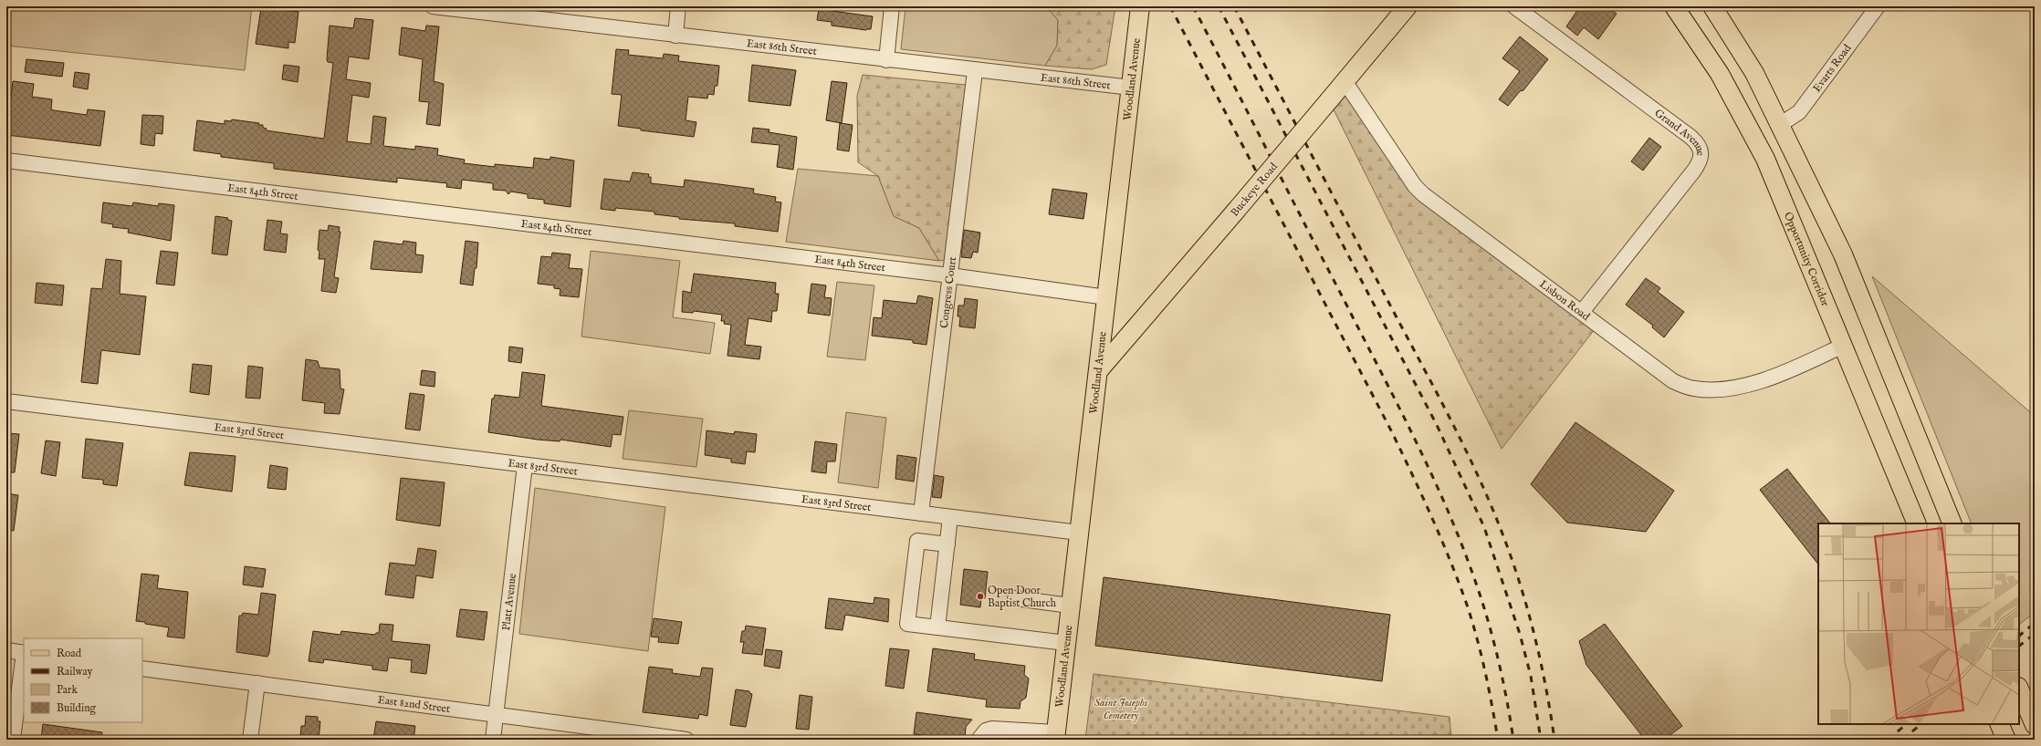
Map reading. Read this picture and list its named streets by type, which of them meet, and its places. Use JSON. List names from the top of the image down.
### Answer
{
  "streets": {
    "main road": ["Woodland Avenue", "Buckeye Road", "Opportunity Corridor"],
    "street": [
      "East 86th Street",
      "Evarts Road",
      "Grand Avenue",
      "East 84th Street",
      "Congress Court",
      "Lisbon Road",
      "East 83rd Street",
      "Platt Avenue",
      "East 82nd Street"
    ]
  },
  "crossings": [
    ["East 86th Street", "Woodland Avenue"],
    ["East 86th Street", "Congress Court"],
    ["Woodland Avenue", "Buckeye Road"],
    ["Woodland Avenue", "East 84th Street"],
    ["Woodland Avenue", "East 83rd Street"],
    ["Grand Avenue", "Lisbon Road"],
    ["Buckeye Road", "Lisbon Road"],
    ["East 84th Street", "Congress Court"],
    ["Opportunity Corridor", "Lisbon Road"],
    ["Congress Court", "East 83rd Street"],
    ["East 83rd Street", "Platt Avenue"],
    ["Platt Avenue", "East 82nd Street"]
  ],
  "parks": ["Saint Josephs Cemetery"],
  "places": ["Open Door Baptist Church"],
  "legend": [
    "Road",
    "Railway",
    "Park",
    "Building"
  ]
}
